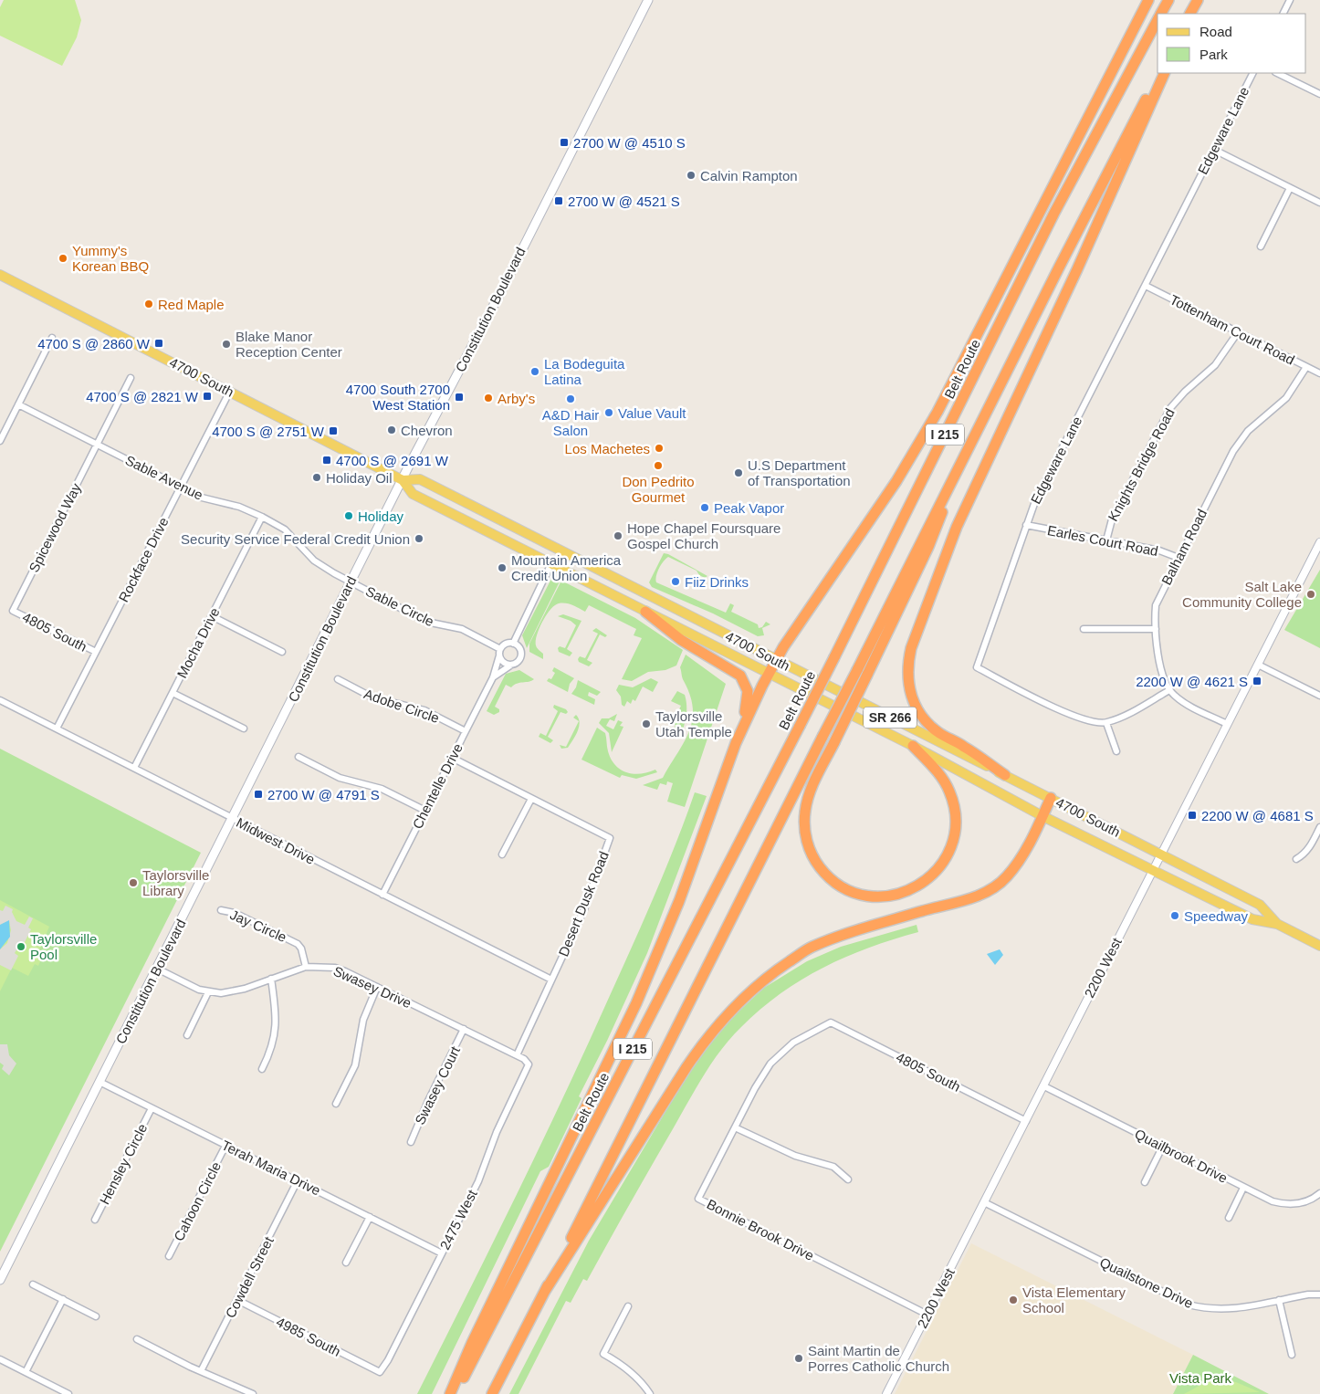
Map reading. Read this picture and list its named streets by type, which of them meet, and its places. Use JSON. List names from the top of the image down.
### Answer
{
  "streets": {
    "highway": ["Belt Route", "I 215"],
    "main road": ["Constitution Boulevard", "4700 South", "SR 266"],
    "street": [
      "Edgeware Lane",
      "Tottenham Court Road",
      "Knights Bridge Road",
      "Sable Avenue",
      "Spicewood Way",
      "Earles Court Road",
      "Balham Road",
      "Rockface Drive",
      "Sable Circle",
      "4805 South",
      "Mocha Drive",
      "Adobe Circle",
      "Chentelle Drive",
      "Midwest Drive",
      "Desert Dusk Road",
      "Jay Circle",
      "2200 West",
      "Swasey Drive",
      "Swasey Court",
      "Quailbrook Drive",
      "Hensley Circle",
      "Terah Maria Drive",
      "Cahoon Circle",
      "2475 West",
      "Bonnie Brook Drive",
      "Cowdell Street",
      "Quailstone Drive",
      "4985 South"
    ]
  },
  "crossings": [
    ["Edgeware Lane", "Tottenham Court Road"],
    ["Edgeware Lane", "Earles Court Road"],
    ["Constitution Boulevard", "4700 South"],
    ["Constitution Boulevard", "Sable Avenue"],
    ["Constitution Boulevard", "Sable Circle"],
    ["Constitution Boulevard", "Midwest Drive"],
    ["Constitution Boulevard", "Swasey Drive"],
    ["Constitution Boulevard", "Terah Maria Drive"],
    ["Tottenham Court Road", "Knights Bridge Road"],
    ["Tottenham Court Road", "Balham Road"],
    ["4700 South", "Rockface Drive"],
    ["4700 South", "2200 West"],
    ["Knights Bridge Road", "Earles Court Road"],
    ["Sable Avenue", "Spicewood Way"],
    ["Sable Avenue", "Rockface Drive"],
    ["Sable Avenue", "Sable Circle"],
    ["Sable Avenue", "Mocha Drive"],
    ["Spicewood Way", "4805 South"],
    ["Earles Court Road", "Balham Road"],
    ["Rockface Drive", "4805 South"],
    ["Rockface Drive", "Midwest Drive"],
    ["Sable Circle", "Chentelle Drive"],
    ["4805 South", "2200 West"],
    ["4805 South", "Bonnie Brook Drive"],
    ["Mocha Drive", "Midwest Drive"],
    ["Adobe Circle", "Chentelle Drive"],
    ["Chentelle Drive", "Midwest Drive"],
    ["Chentelle Drive", "Desert Dusk Road"],
    ["Midwest Drive", "Desert Dusk Road"],
    ["Desert Dusk Road", "Swasey Drive"],
    ["Jay Circle", "Swasey Drive"],
    ["2200 West", "Quailbrook Drive"],
    ["2200 West", "Bonnie Brook Drive"],
    ["2200 West", "Quailstone Drive"],
    ["Swasey Drive", "Swasey Court"],
    ["Swasey Drive", "2475 West"],
    ["Hensley Circle", "Terah Maria Drive"],
    ["Terah Maria Drive", "Cahoon Circle"],
    ["Terah Maria Drive", "2475 West"],
    ["Terah Maria Drive", "Cowdell Street"],
    ["2475 West", "4985 South"],
    ["Cowdell Street", "4985 South"]
  ],
  "parks": ["Vista Park"],
  "places": {
    "transit": [
      "2700 W @ 4510 S",
      "2700 W @ 4521 S",
      "4700 S @ 2860 W",
      "4700 S @ 2821 W",
      "4700 South 2700 West Station",
      "4700 S @ 2751 W",
      "4700 S @ 2691 W",
      "2200 W @ 4621 S",
      "2700 W @ 4791 S",
      "2200 W @ 4681 S"
    ],
    "other": [
      "Calvin Rampton",
      "Yummy's Korean BBQ",
      "Red Maple",
      "Blake Manor Reception Center",
      "La Bodeguita Latina",
      "Arby's",
      "A&D Hair Salon",
      "Value Vault",
      "Chevron",
      "Los Machetes",
      "Don Pedrito Gourmet",
      "U.S Department of Transportation",
      "Holiday Oil",
      "Peak Vapor",
      "Holiday",
      "Hope Chapel Foursquare Gospel Church",
      "Security Service Federal Credit Union",
      "Mountain America Credit Union",
      "Fiiz Drinks",
      "Salt Lake Community College",
      "Taylorsville Utah Temple",
      "Taylorsville Library",
      "Speedway",
      "Taylorsville Pool",
      "Vista Elementary School",
      "Saint Martin de Porres Catholic Church"
    ]
  },
  "legend": ["Road", "Park"]
}
